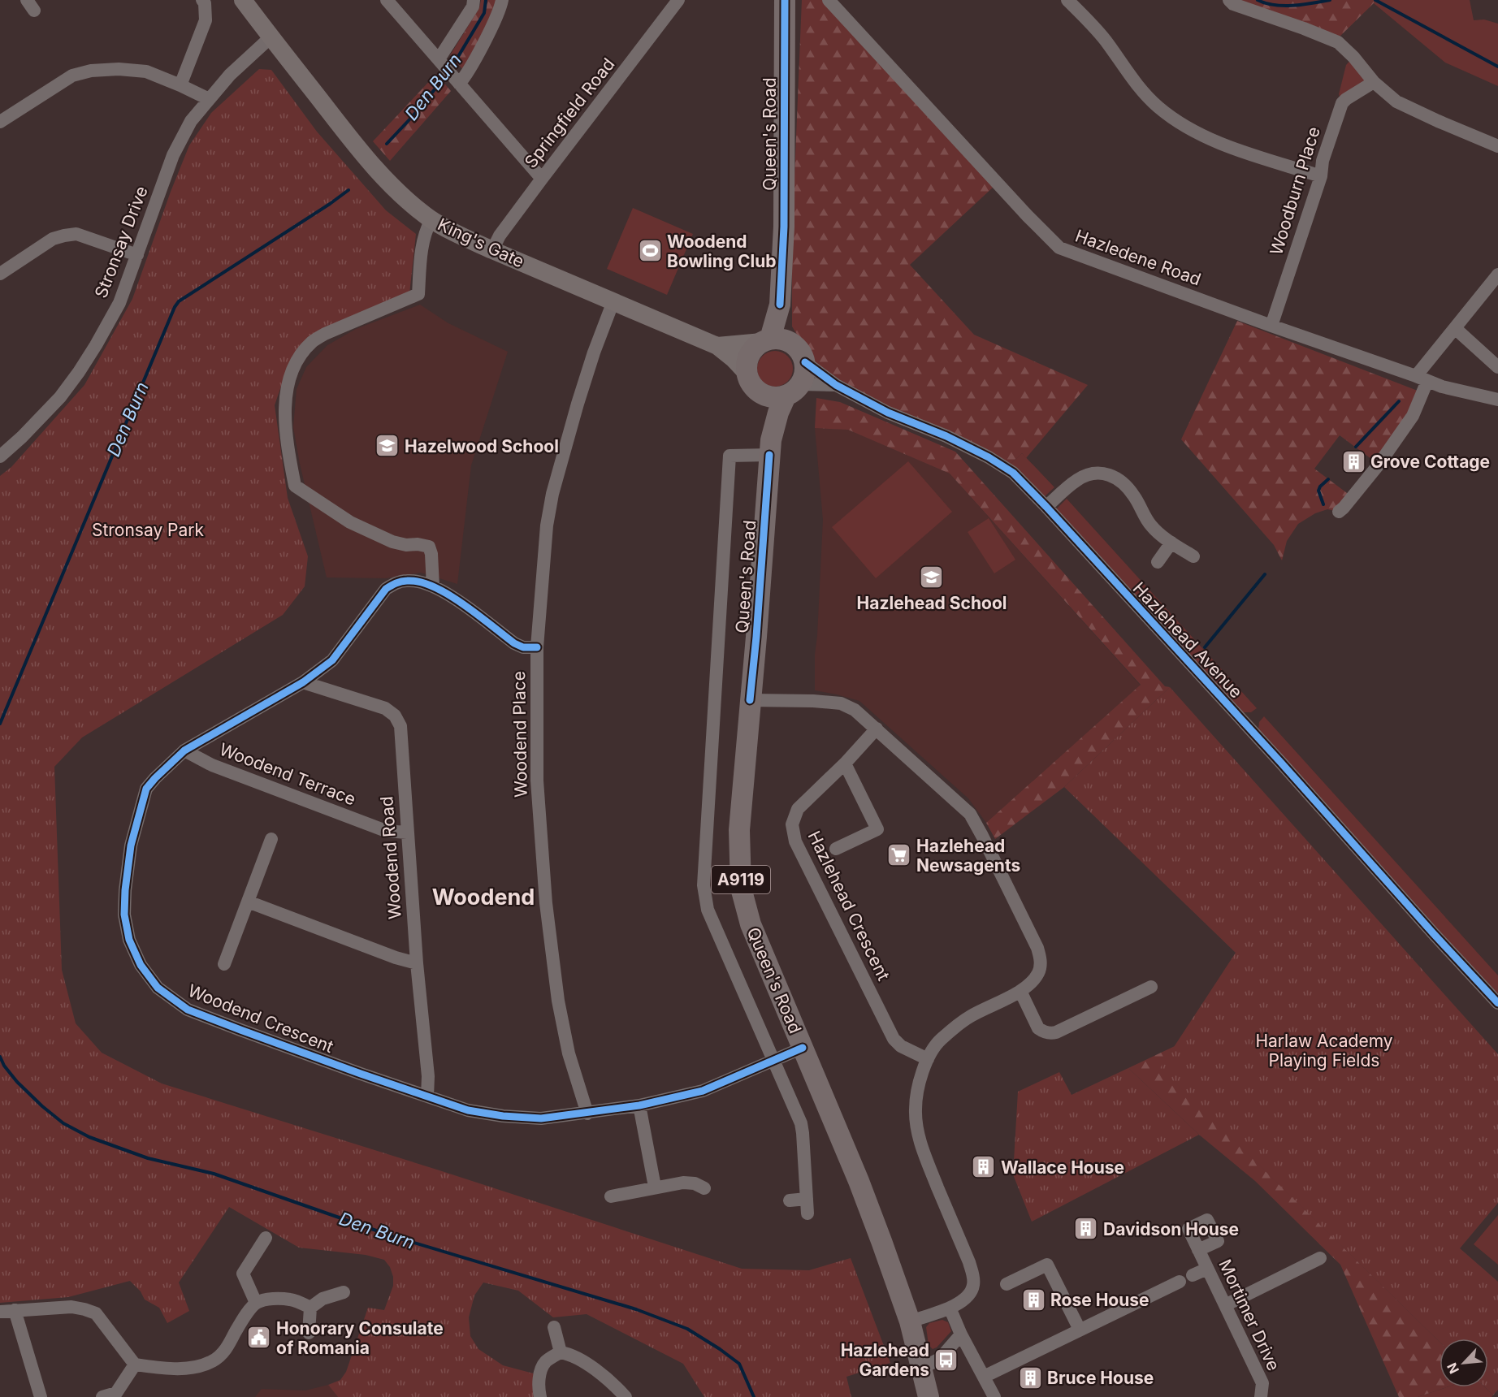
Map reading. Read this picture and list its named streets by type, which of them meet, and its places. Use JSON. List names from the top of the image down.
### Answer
{
  "streets": {
    "main road": ["Queen's Road", "A9119"],
    "street": [
      "Springfield Road",
      "Woodburn Place",
      "Stronsay Drive",
      "King's Gate",
      "Hazledene Road",
      "Hazlehead Avenue",
      "Woodend Place",
      "Woodend Terrace",
      "Woodend Road",
      "Hazlehead Crescent",
      "Woodend Crescent",
      "Mortimer Drive"
    ]
  },
  "crossings": [
    ["Springfield Road", "King's Gate"],
    ["Queen's Road", "King's Gate"],
    ["Queen's Road", "Hazlehead Avenue"],
    ["Queen's Road", "A9119"],
    ["Queen's Road", "Woodend Crescent"],
    ["Woodburn Place", "Hazledene Road"],
    ["Stronsay Drive", "King's Gate"],
    ["King's Gate", "Hazlehead Avenue"],
    ["King's Gate", "Woodend Place"],
    ["King's Gate", "A9119"],
    ["Hazlehead Avenue", "A9119"],
    ["Woodend Place", "Woodend Crescent"],
    ["Woodend Terrace", "Woodend Road"],
    ["Woodend Terrace", "Woodend Crescent"],
    ["Woodend Road", "Woodend Crescent"]
  ],
  "districts": ["Woodend"],
  "water": ["Den Burn"],
  "parks": ["Stronsay Park", "Harlaw Academy Playing Fields"],
  "places": {
    "sports": ["Woodend Bowling Club"],
    "school or university": ["Hazelwood School", "Hazlehead School"],
    "building": [
      "Grove Cottage",
      "Wallace House",
      "Davidson House",
      "Rose House",
      "Bruce House"
    ],
    "supermarket": ["Hazlehead Newsagents"],
    "public building": ["Honorary Consulate of Romania"],
    "bus stop": ["Hazlehead Gardens"]
  },
  "north": "bottom left"
}
